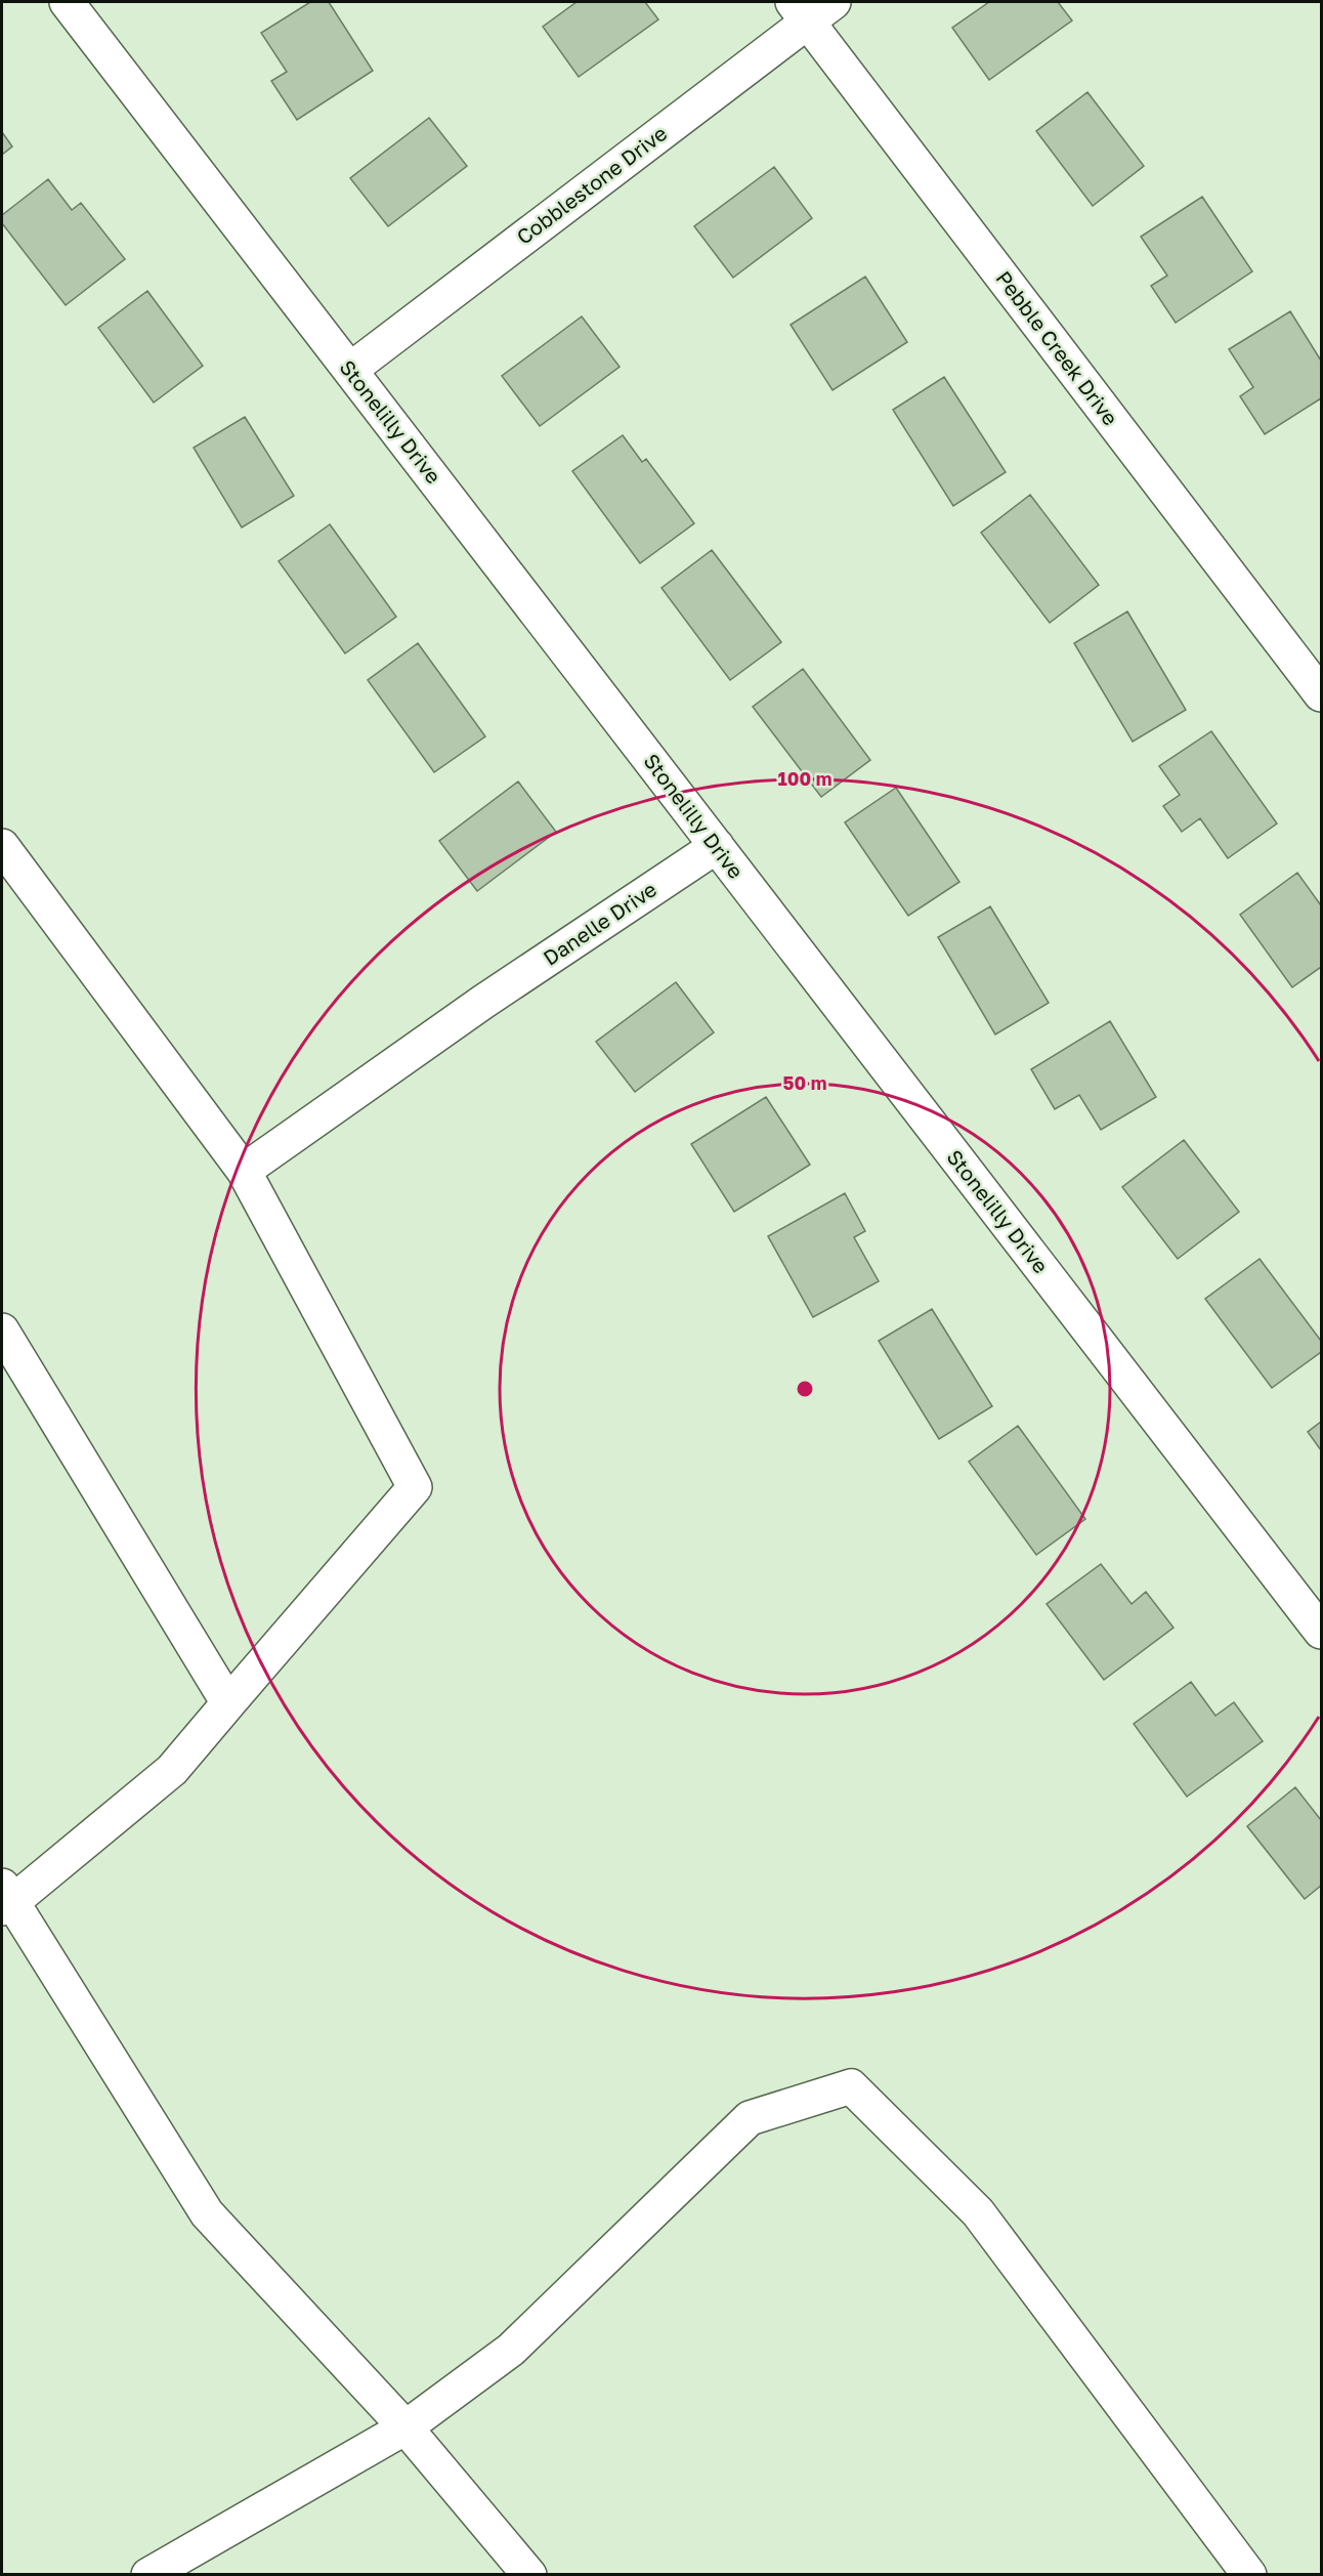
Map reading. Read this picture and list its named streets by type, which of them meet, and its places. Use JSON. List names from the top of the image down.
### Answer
{
  "streets": {
    "street": [
      "Cobblestone Drive",
      "Pebble Creek Drive",
      "Stonelilly Drive",
      "Danelle Drive"
    ]
  },
  "crossings": [
    ["Cobblestone Drive", "Pebble Creek Drive"],
    ["Cobblestone Drive", "Stonelilly Drive"],
    ["Stonelilly Drive", "Danelle Drive"]
  ],
  "rings": ["100 m", "50 m"]
}
